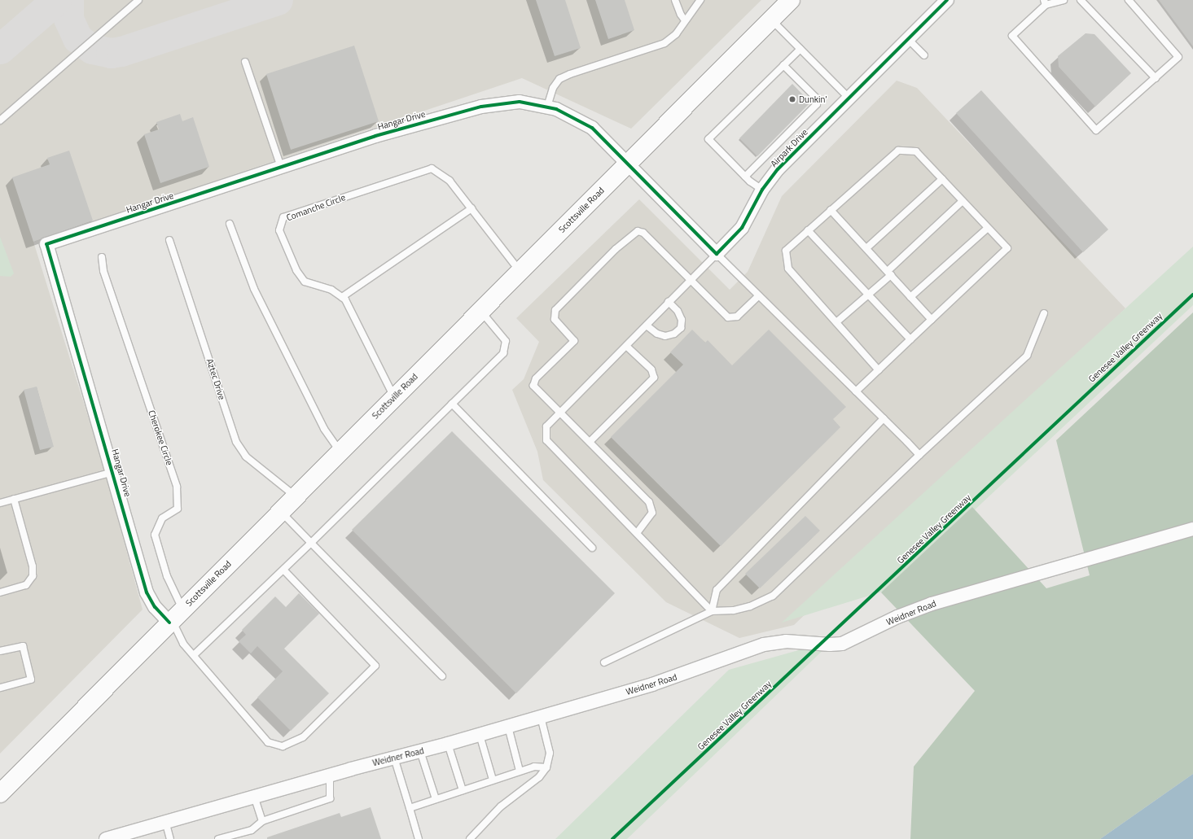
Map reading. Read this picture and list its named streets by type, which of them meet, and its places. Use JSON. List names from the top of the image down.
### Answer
{
  "streets": {
    "main road": ["Scottsville Road"],
    "street": ["Hangar Drive", "Airpark Drive", "Weidner Road"],
    "lane": ["Comanche Circle", "Aztec Drive", "Cherokee Circle"],
    "cycle path": ["Genesee Valley Greenway"]
  },
  "crossings": [
    ["Hangar Drive", "Scottsville Road"],
    ["Hangar Drive", "Cherokee Circle"],
    ["Comanche Circle", "Scottsville Road"],
    ["Scottsville Road", "Aztec Drive"],
    ["Scottsville Road", "Cherokee Circle"]
  ],
  "places": ["Dunkin'"]
}
